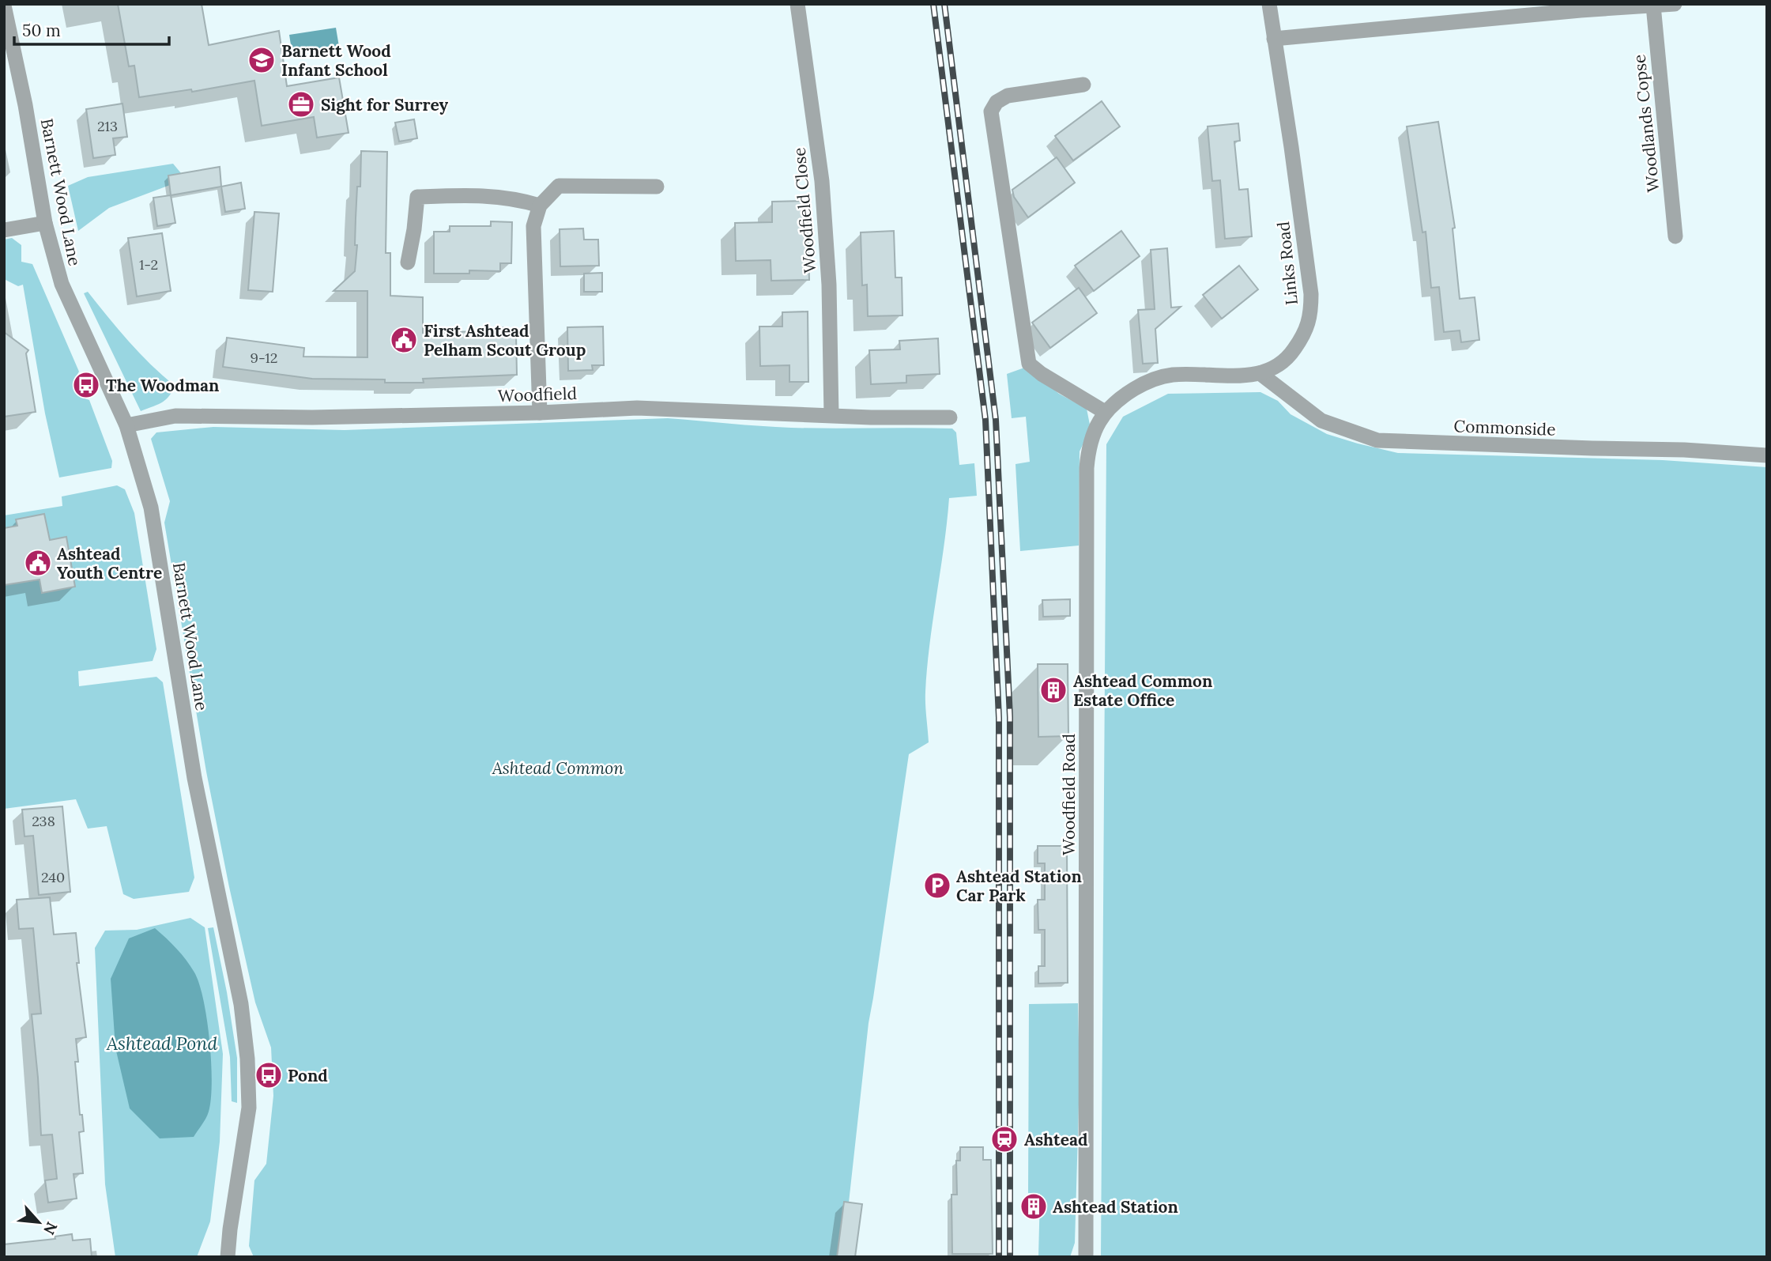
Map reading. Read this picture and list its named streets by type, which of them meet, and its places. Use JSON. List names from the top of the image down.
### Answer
{
  "streets": {
    "street": [
      "Woodlands Copse",
      "Barnett Wood Lane",
      "Woodfield Close",
      "Links Road",
      "Woodfield",
      "Commonside",
      "Woodfield Road"
    ]
  },
  "crossings": [
    ["Barnett Wood Lane", "Woodfield"],
    ["Woodfield Close", "Woodfield"],
    ["Links Road", "Commonside"],
    ["Links Road", "Woodfield Road"]
  ],
  "water": ["Ashtead Pond"],
  "parks": ["Ashtead Common"],
  "places": {
    "school or university": ["Barnett Wood Infant School"],
    "office": ["Sight for Surrey"],
    "public building": ["First Ashtead Pelham Scout Group", "Ashtead Youth Centre"],
    "bus stop": ["The Woodman", "Pond"],
    "building": ["Ashtead Common Estate Office", "Ashtead Station"],
    "parking": ["Ashtead Station Car Park"],
    "station": ["Ashtead"]
  },
  "house_numbers": [
    "213",
    "1-2",
    "9-12",
    "238",
    "240"
  ],
  "scale_bar": "50 m",
  "north": "bottom right"
}
